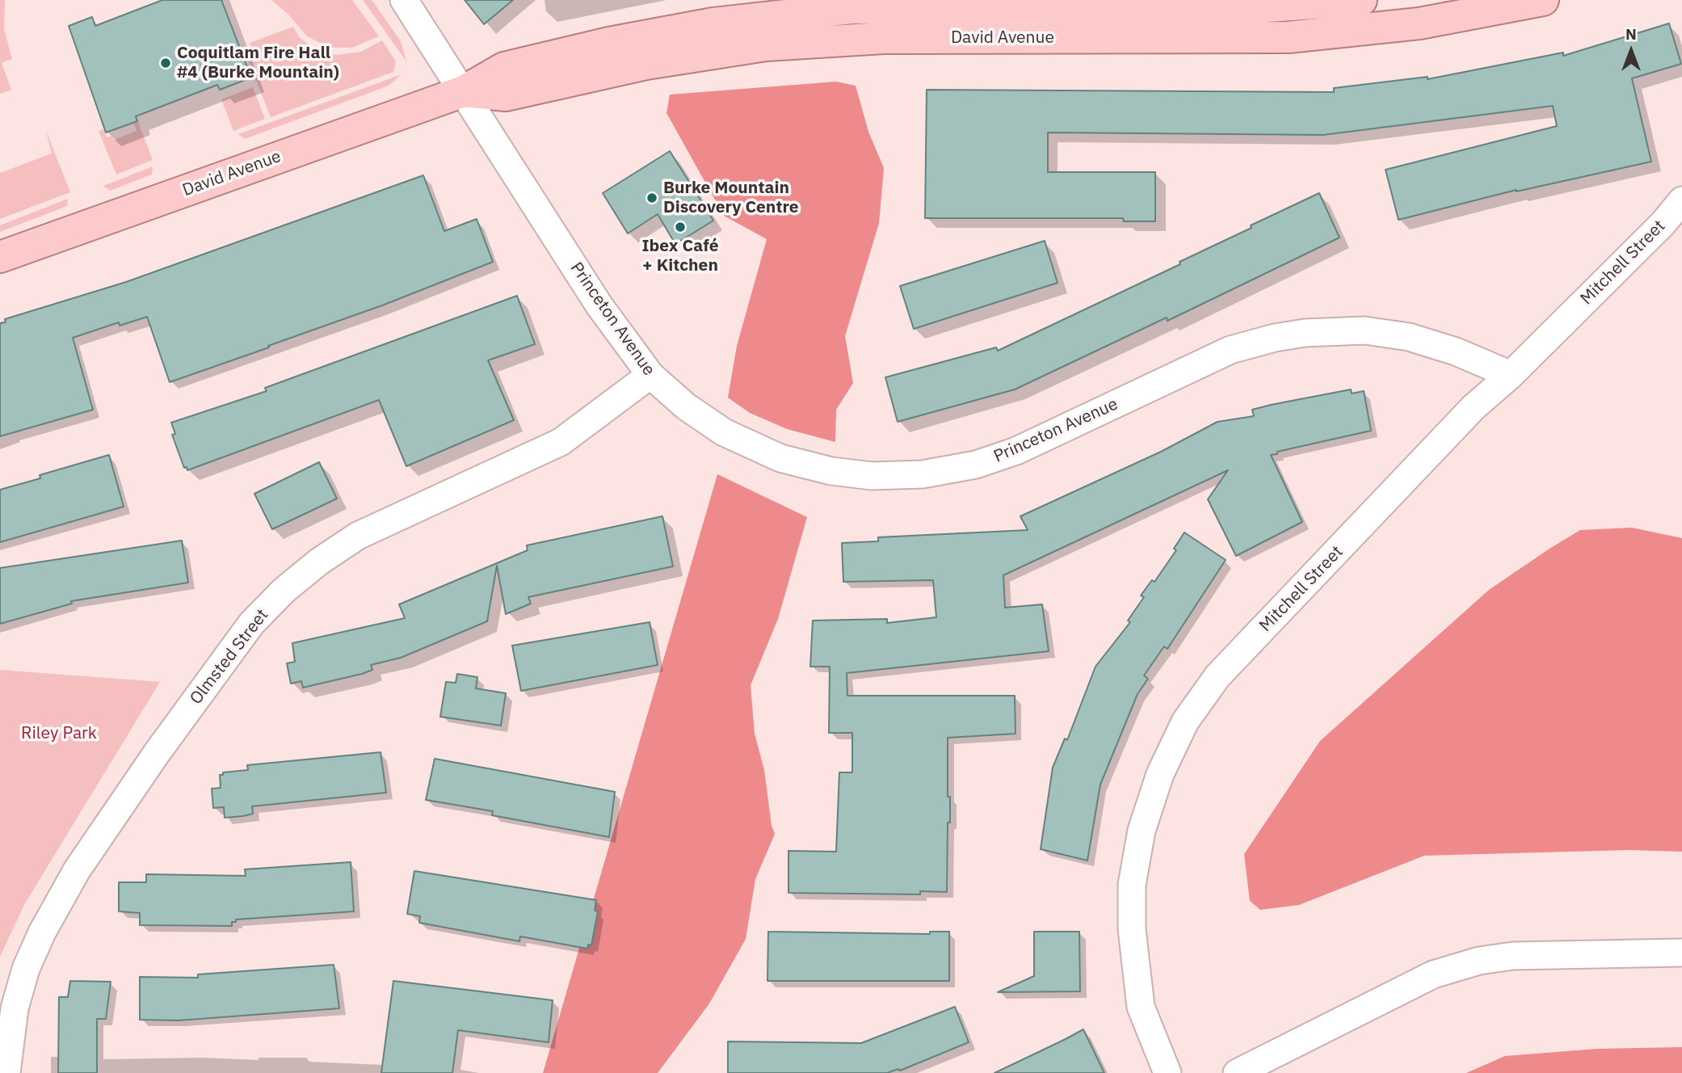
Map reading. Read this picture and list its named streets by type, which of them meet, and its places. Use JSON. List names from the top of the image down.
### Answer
{
  "streets": {
    "main road": ["David Avenue"],
    "street": ["Mitchell Street", "Princeton Avenue", "Olmsted Street"]
  },
  "crossings": [
    ["David Avenue", "Princeton Avenue"],
    ["Mitchell Street", "Princeton Avenue"],
    ["Princeton Avenue", "Olmsted Street"]
  ],
  "parks": ["Riley Park"],
  "places": ["Coquitlam Fire Hall #4 (Burke Mountain)", "Burke Mountain Discovery Centre", "Ibex Café + Kitchen"],
  "north": "top"
}
